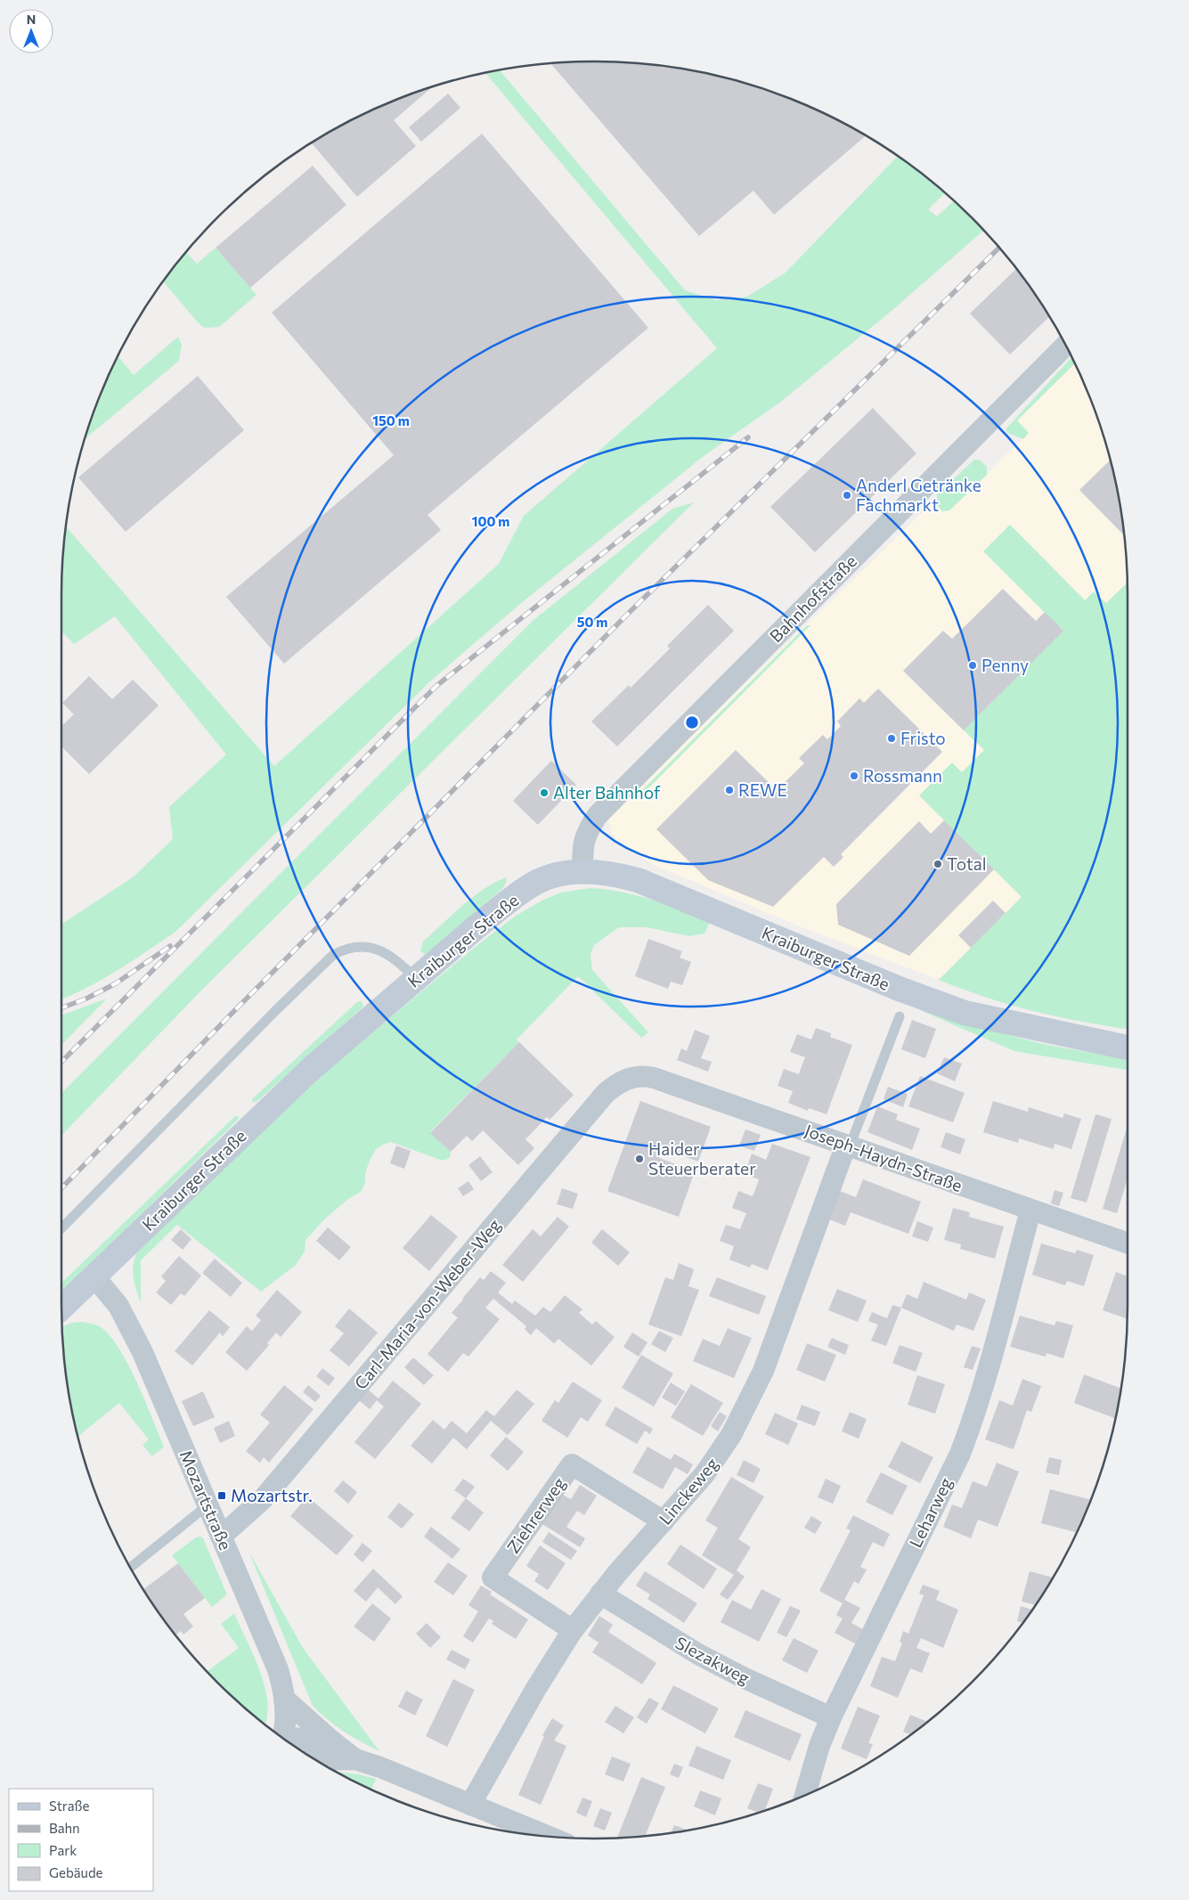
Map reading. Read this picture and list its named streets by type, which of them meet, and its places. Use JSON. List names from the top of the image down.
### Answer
{
  "streets": {
    "main road": ["Kraiburger Straße"],
    "street": [
      "Bahnhofstraße",
      "Joseph-Haydn-Straße",
      "Carl-Maria-von-Weber-Weg",
      "Linckeweg",
      "Mozartstraße",
      "Leharweg",
      "Ziehrerweg",
      "Slezakweg"
    ]
  },
  "crossings": [
    ["Bahnhofstraße", "Kraiburger Straße"],
    ["Kraiburger Straße", "Mozartstraße"],
    ["Joseph-Haydn-Straße", "Carl-Maria-von-Weber-Weg"],
    ["Joseph-Haydn-Straße", "Linckeweg"],
    ["Joseph-Haydn-Straße", "Leharweg"],
    ["Carl-Maria-von-Weber-Weg", "Mozartstraße"],
    ["Linckeweg", "Ziehrerweg"],
    ["Linckeweg", "Slezakweg"],
    ["Leharweg", "Slezakweg"]
  ],
  "places": {
    "other": [
      "Anderl Getränke Fachmarkt",
      "Penny",
      "Fristo",
      "Rossmann",
      "REWE",
      "Alter Bahnhof",
      "Total",
      "Haider Steuerberater"
    ],
    "transit": ["Mozartstr."]
  },
  "legend": [
    "Straße",
    "Bahn",
    "Park",
    "Gebäude"
  ],
  "north": "top",
  "rings": ["150 m", "100 m", "50 m"]
}
